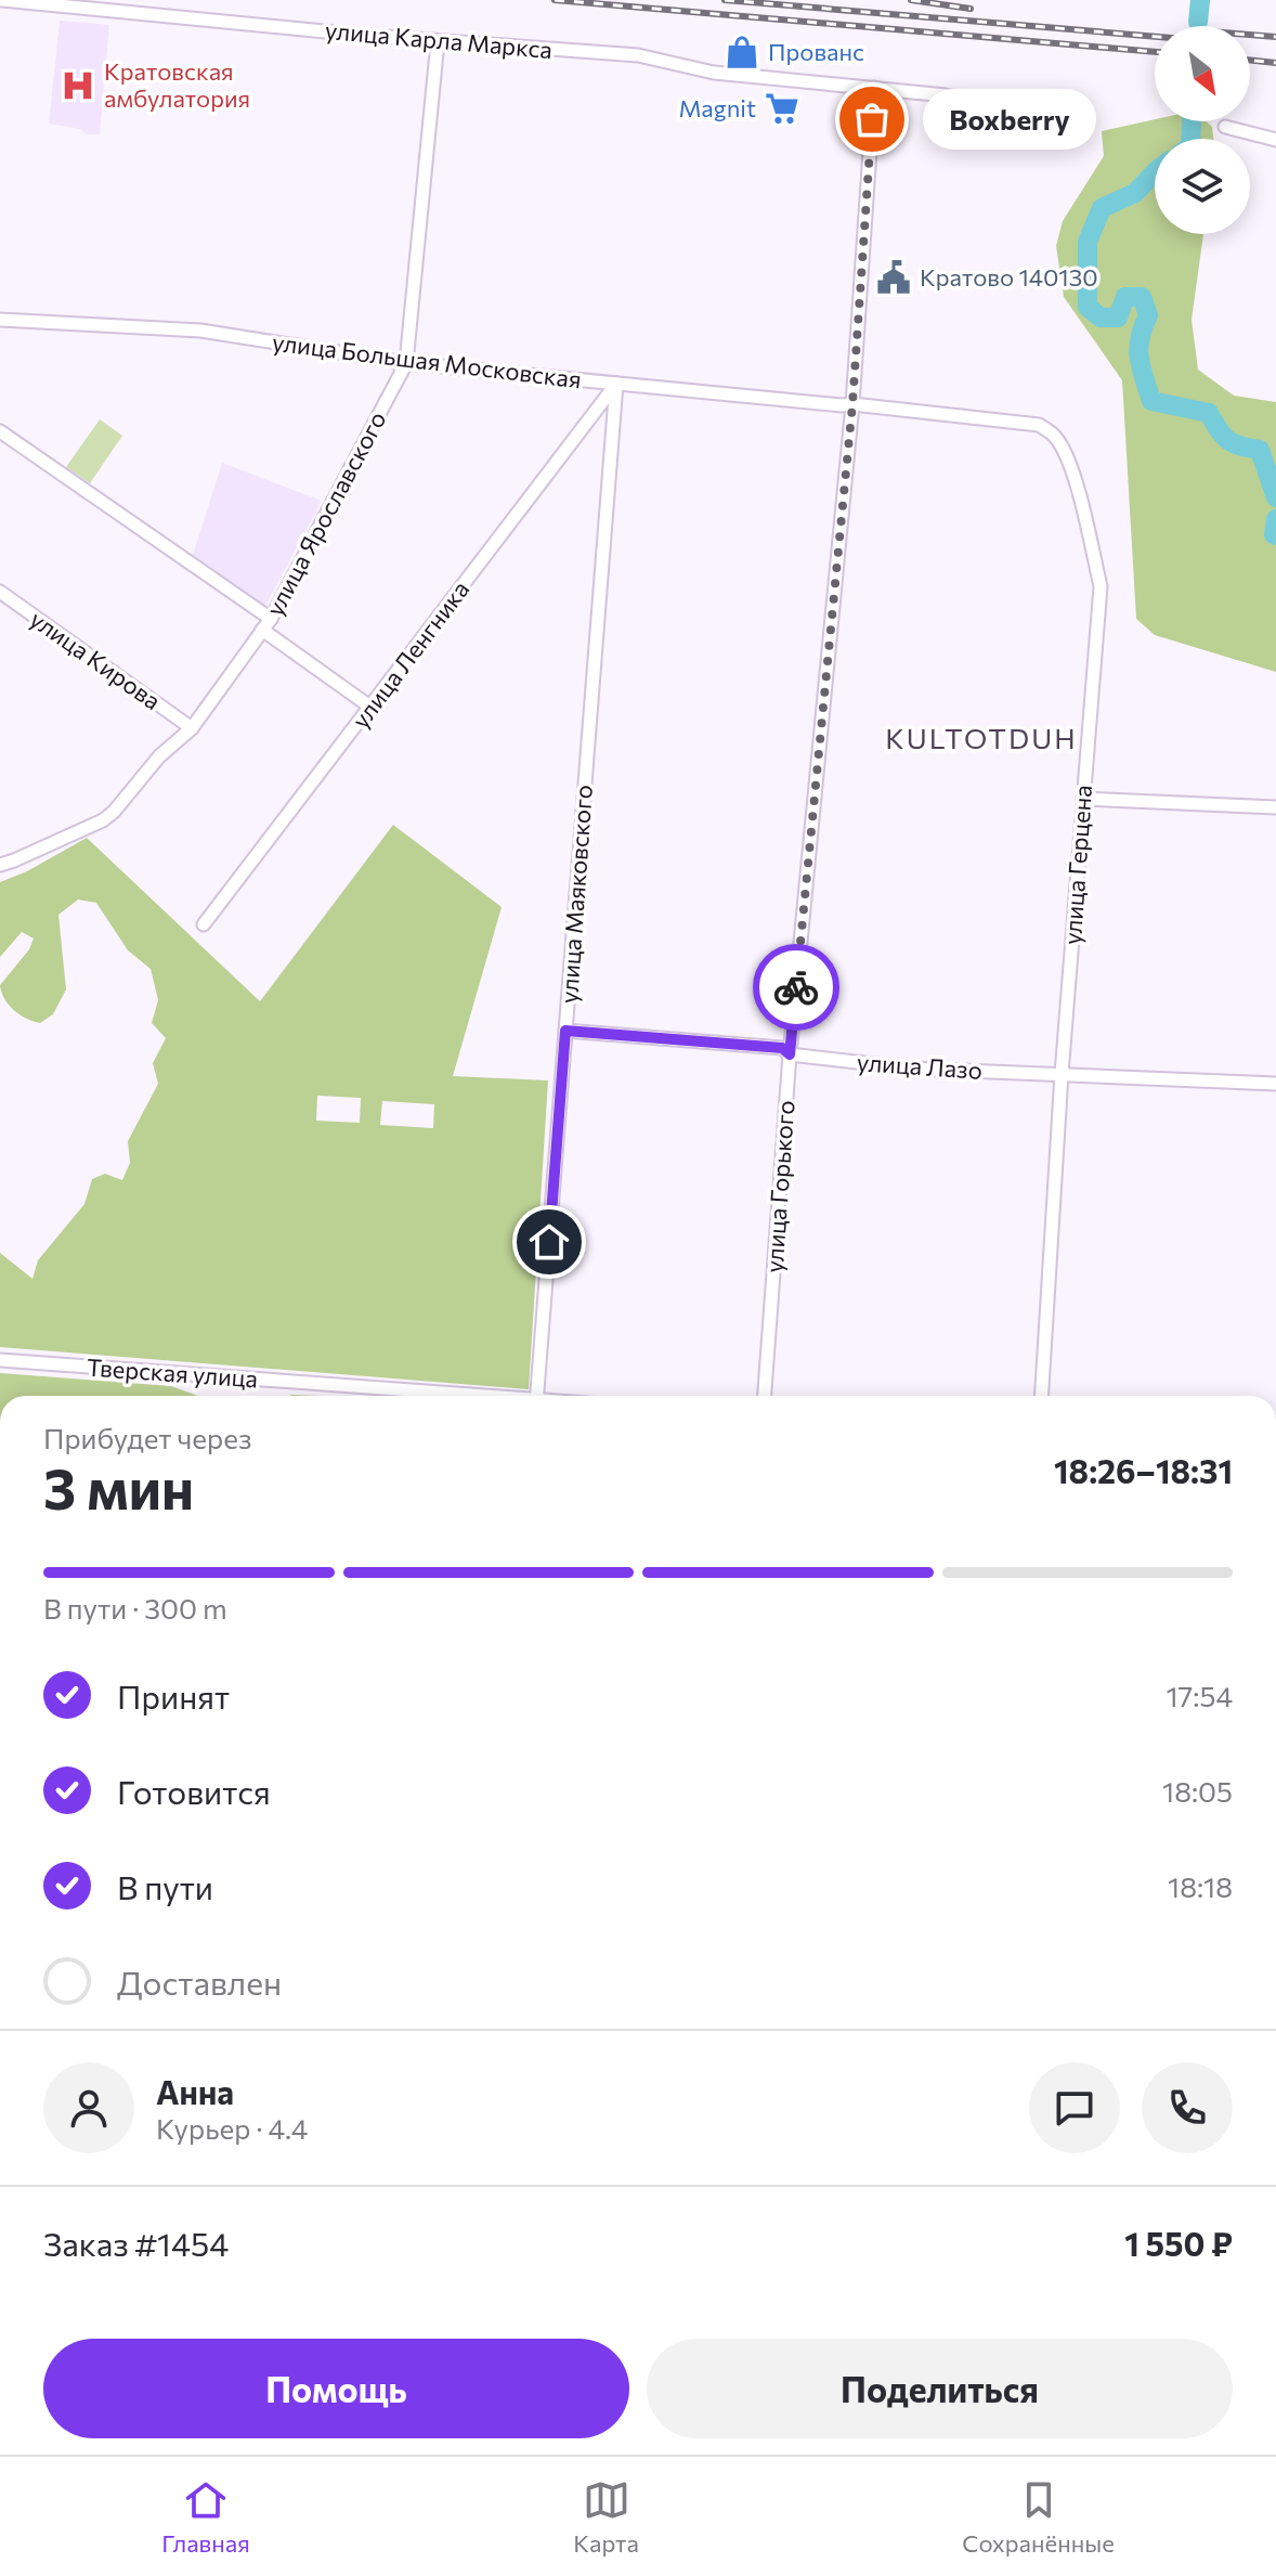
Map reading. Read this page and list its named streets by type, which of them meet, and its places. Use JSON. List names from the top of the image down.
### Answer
{
  "streets": {
    "street": [
      "улица Карла Маркса",
      "улица Большая Московская",
      "улица Ярославского",
      "улица Ленгника",
      "улица Кирова",
      "улица Герцена",
      "улица Маяковского",
      "улица Лазо",
      "улица Горького",
      "Тверская улица"
    ]
  },
  "crossings": [
    ["улица Карла Маркса", "улица Ярославского"],
    ["улица Карла Маркса", "улица Горького"],
    ["улица Большая Московская", "улица Ярославского"],
    ["улица Большая Московская", "улица Ленгника"],
    ["улица Большая Московская", "улица Герцена"],
    ["улица Большая Московская", "улица Маяковского"],
    ["улица Большая Московская", "улица Горького"],
    ["улица Ярославского", "улица Кирова"],
    ["улица Ленгника", "улица Маяковского"],
    ["улица Герцена", "улица Лазо"],
    ["улица Герцена", "улица Горького"],
    ["улица Маяковского", "улица Лазо"],
    ["улица Лазо", "улица Горького"]
  ],
  "districts": ["KULTOTDUH"],
  "places": {
    "shop": ["Прованс"],
    "hospital": ["Кратовская амбулатория"],
    "supermarket": ["Magnit"],
    "other": ["Boxberry"],
    "public building": ["Кратово 140130"]
  },
  "north": "bottom right",
  "page": {
    "bubble": "Boxberry",
    "heading": ["3 мин", "Прибудет через", "18:26–18:31"],
    "panel": [
      "Анна",
      "Курьер · 4.4",
      "Заказ #1454",
      "1 550 ₽"
    ],
    "bar": "В пути · 300 m",
    "list": [
      ["Принят", "17:54"],
      ["Готовится", "18:05"],
      ["В пути", "18:18"],
      "Доставлен"
    ],
    "buttons": ["Помощь", "Поделиться"],
    "tabs": ["Главная", "Карта", "Сохранённые"]
  }
}
